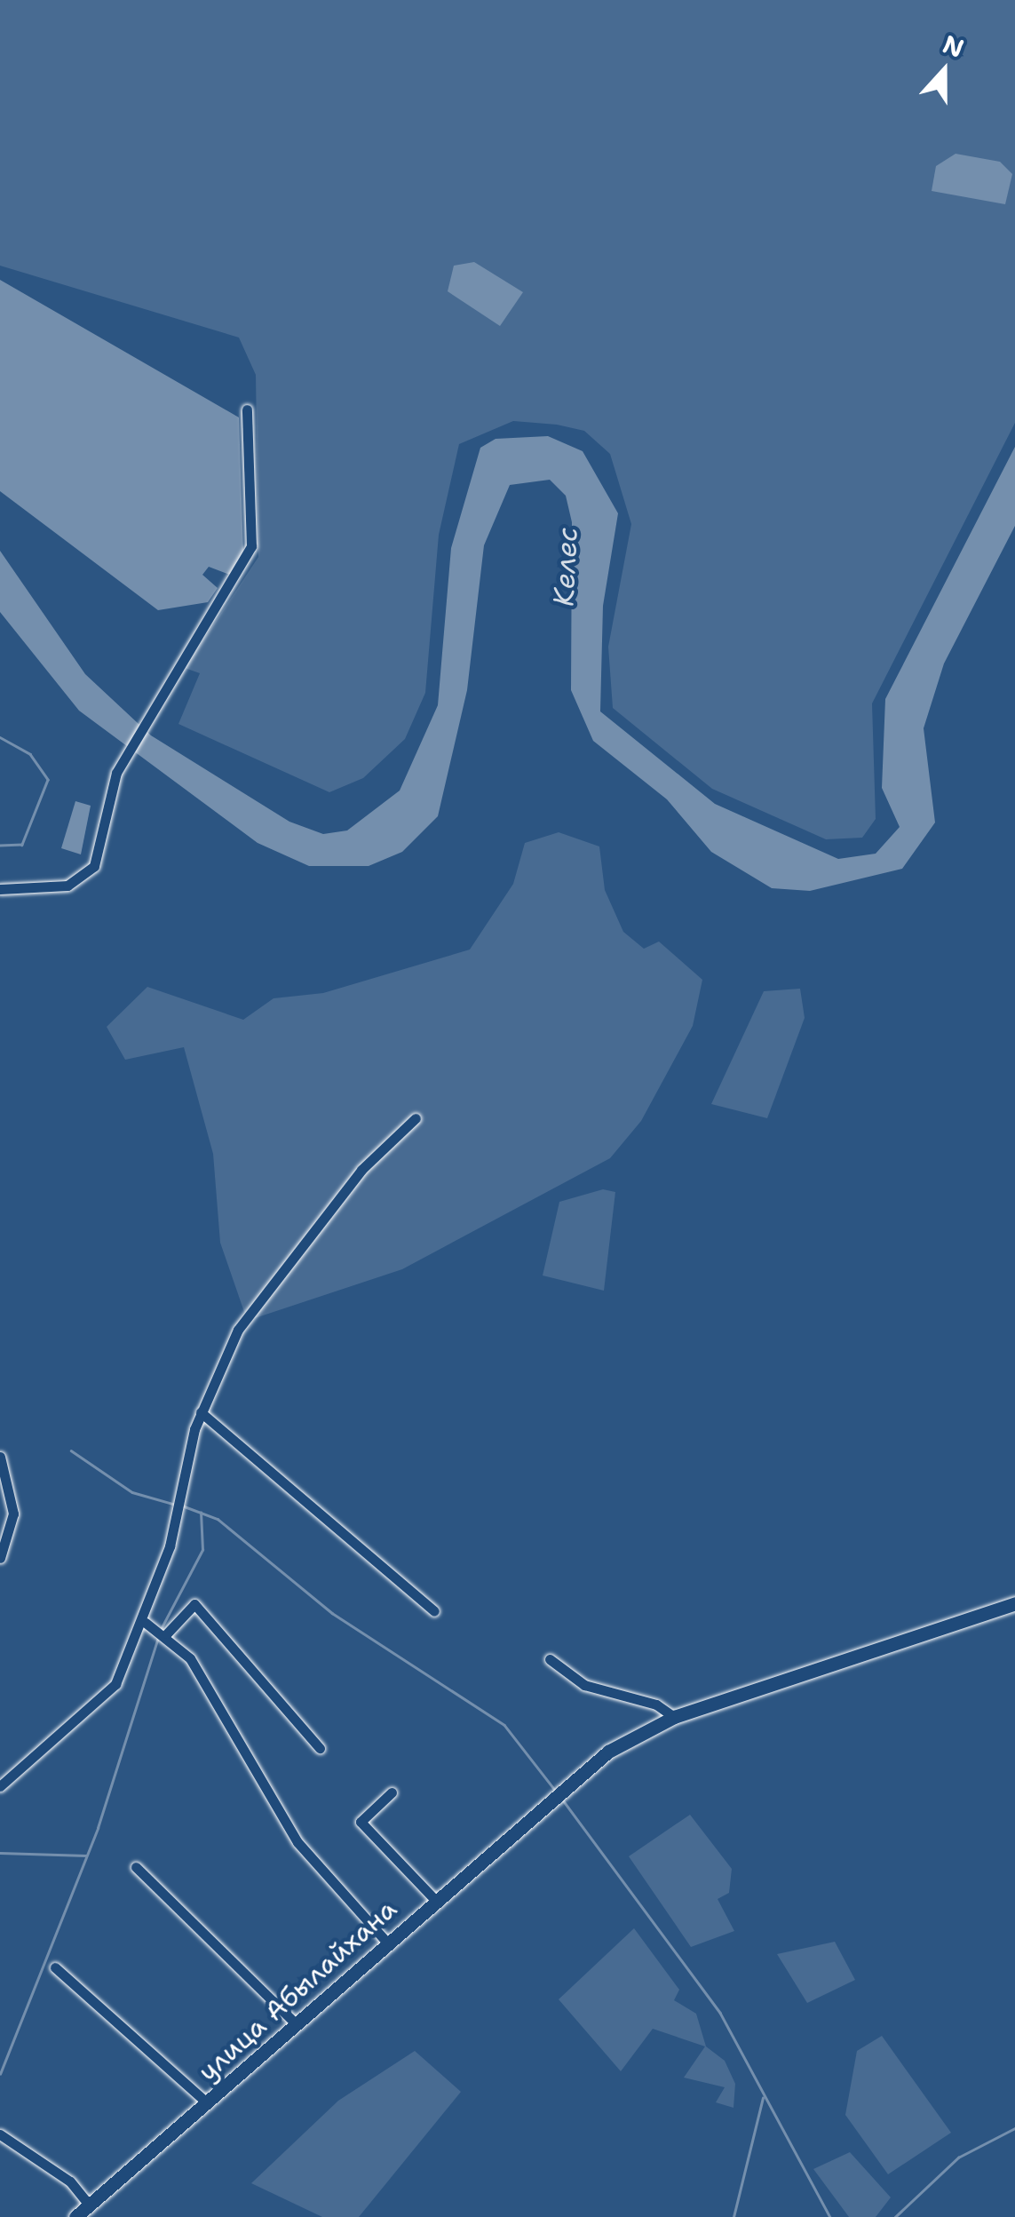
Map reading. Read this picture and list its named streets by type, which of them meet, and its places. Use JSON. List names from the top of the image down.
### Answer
{
  "streets": {
    "main road": ["улица Абылайхана"]
  },
  "water": ["Келес"],
  "north": "top"
}
